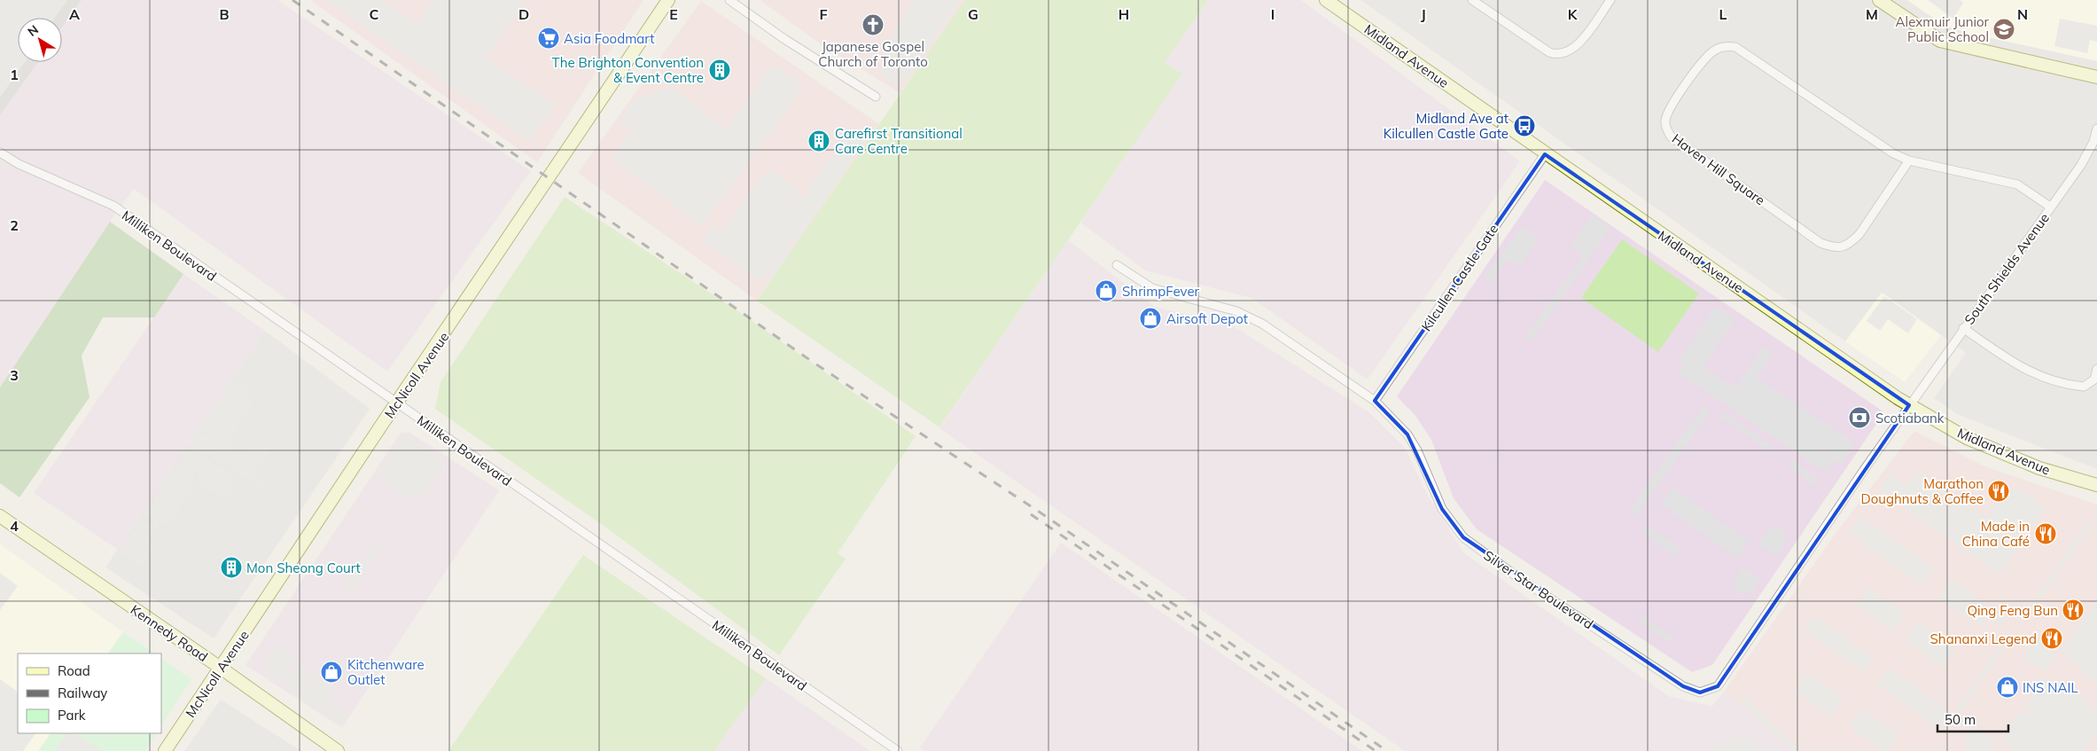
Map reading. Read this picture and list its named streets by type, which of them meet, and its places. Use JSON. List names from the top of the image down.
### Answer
{
  "streets": {
    "main road": ["Midland Avenue", "McNicoll Avenue", "Kennedy Road"],
    "street": [
      "Haven Hill Square",
      "Milliken Boulevard",
      "South Shields Avenue",
      "Kilcullen Castle Gate",
      "Silver Star Boulevard"
    ]
  },
  "crossings": [
    ["Midland Avenue", "South Shields Avenue"],
    ["Midland Avenue", "Kilcullen Castle Gate"],
    ["Midland Avenue", "Silver Star Boulevard"],
    ["Haven Hill Square", "South Shields Avenue"],
    ["Milliken Boulevard", "McNicoll Avenue"],
    ["South Shields Avenue", "Silver Star Boulevard"],
    ["Kilcullen Castle Gate", "Silver Star Boulevard"],
    ["McNicoll Avenue", "Kennedy Road"]
  ],
  "places": {
    "church": ["Japanese Gospel Church of Toronto"],
    "school or university": ["Alexmuir Junior Public School"],
    "supermarket": ["Asia Foodmart"],
    "building": ["The Brighton Convention & Event Centre", "Carefirst Transitional Care Centre", "Mon Sheong Court"],
    "bus stop": ["Midland Ave at Kilcullen Castle Gate"],
    "shop": [
      "ShrimpFever",
      "Airsoft Depot",
      "Kitchenware Outlet",
      "INS NAIL"
    ],
    "bank": ["Scotiabank"],
    "restaurant": [
      "Marathon Doughnuts & Coffee",
      "Made in China Café",
      "Qing Feng Bun",
      "Shananxi Legend"
    ]
  },
  "legend": ["Road", "Railway", "Park"],
  "scale_bar": "50 m",
  "north": "top left",
  "grid": {
    "columns": [
      "A",
      "B",
      "C",
      "D",
      "E",
      "F",
      "G",
      "H",
      "I",
      "J",
      "K",
      "L",
      "M",
      "N"
    ],
    "rows": [
      "1",
      "2",
      "3",
      "4"
    ]
  }
}
